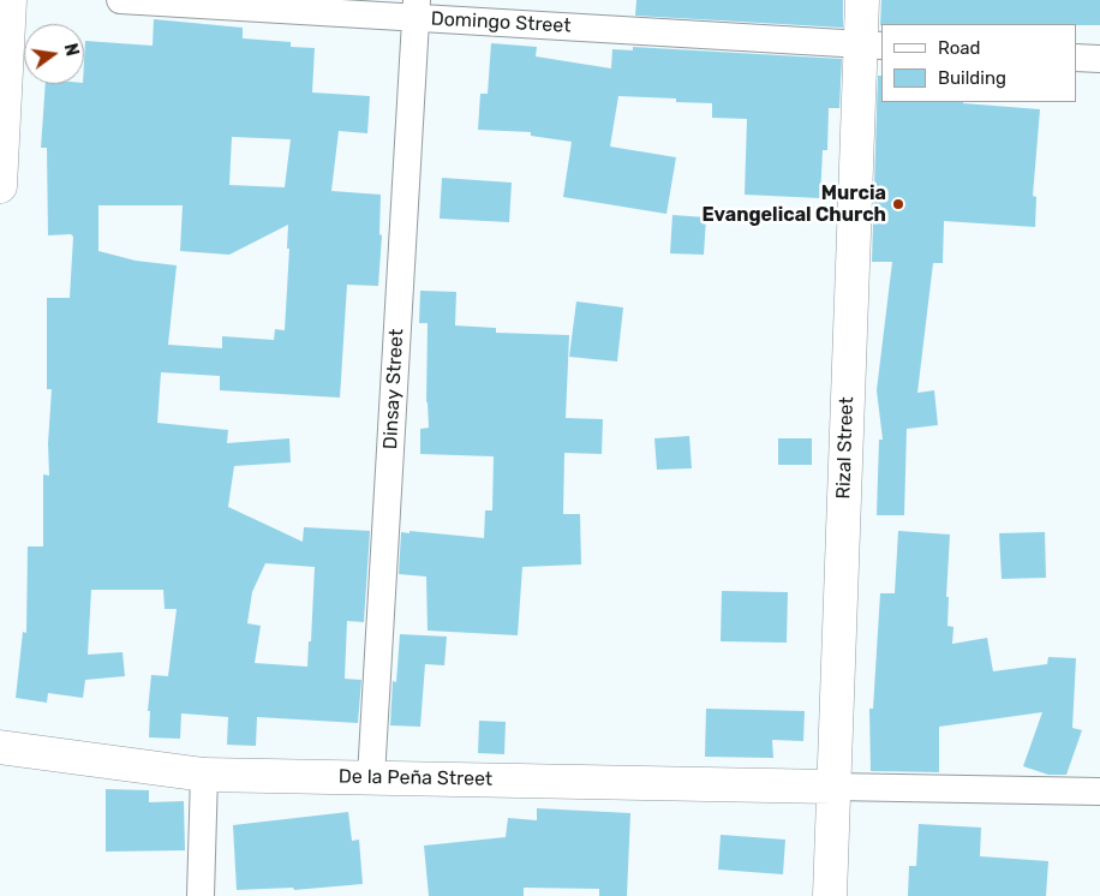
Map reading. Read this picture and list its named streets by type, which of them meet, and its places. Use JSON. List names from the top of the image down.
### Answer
{
  "streets": {
    "main road": ["Rizal Street", "De la Peña Street"],
    "street": ["Domingo Street", "Dinsay Street"]
  },
  "crossings": [
    ["Domingo Street", "Dinsay Street"],
    ["Domingo Street", "Rizal Street"],
    ["Dinsay Street", "De la Peña Street"],
    ["Rizal Street", "De la Peña Street"]
  ],
  "places": ["Murcia Evangelical Church"],
  "legend": ["Road", "Building"],
  "north": "right"
}
